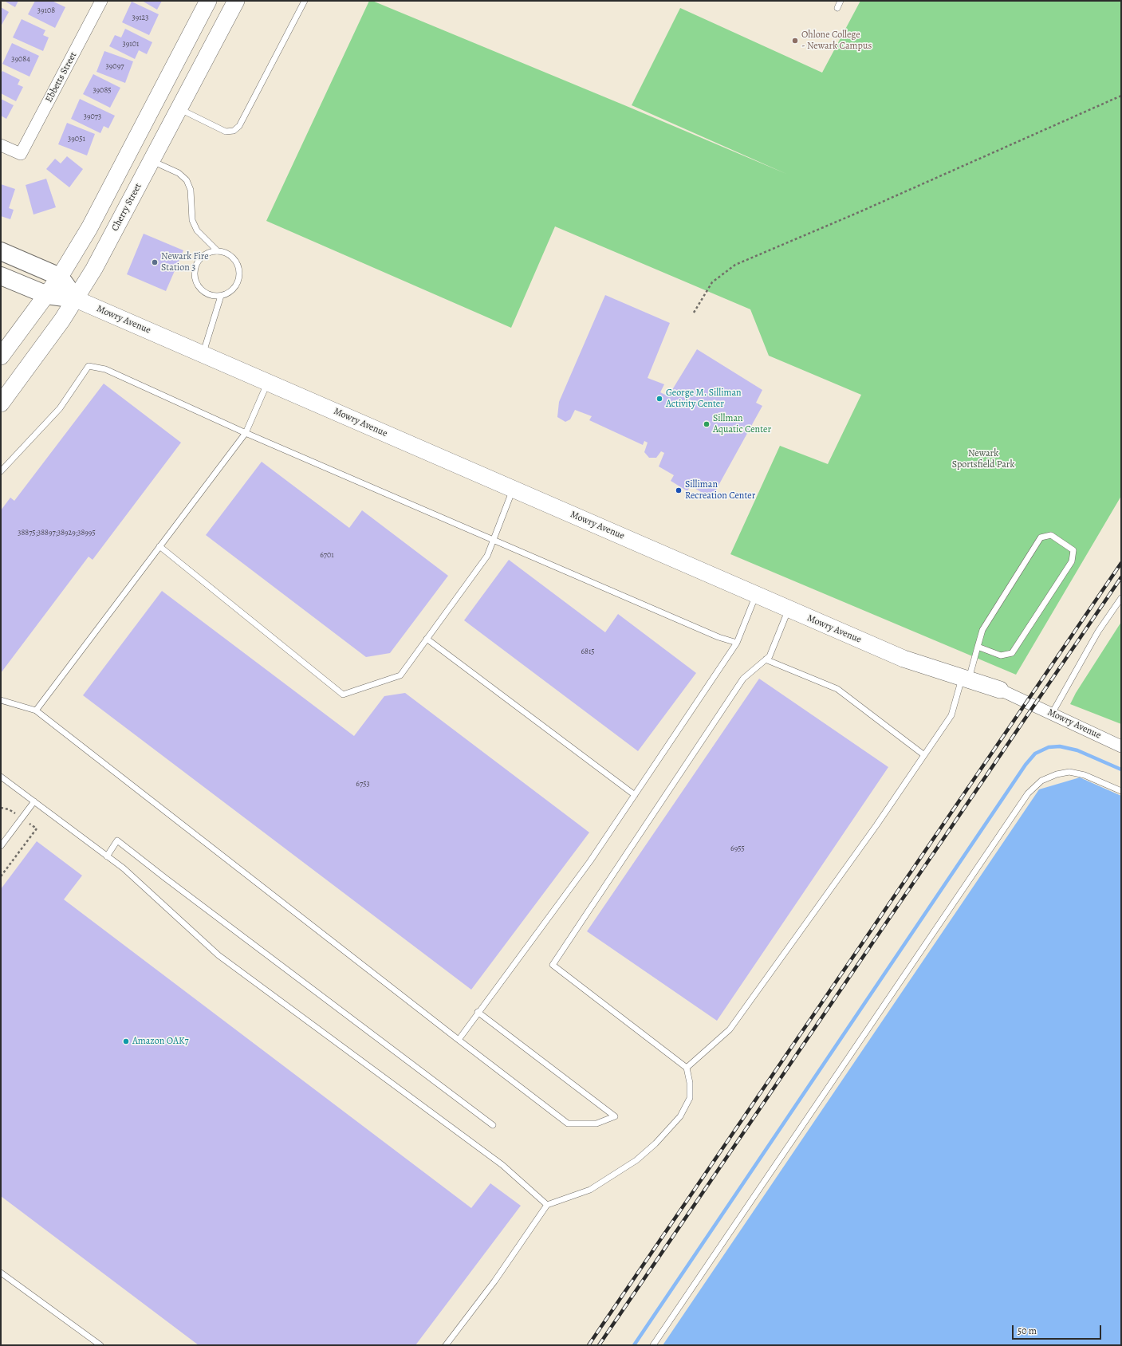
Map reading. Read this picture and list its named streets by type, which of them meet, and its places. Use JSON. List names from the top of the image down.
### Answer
{
  "streets": {
    "main road": ["Cherry Street", "Mowry Avenue"],
    "street": ["Ebbetts Street"]
  },
  "crossings": [
    ["Cherry Street", "Mowry Avenue"]
  ],
  "parks": ["Newark Sportsfield Park"],
  "places": [
    "Ohlone College - Newark Campus",
    "Newark Fire Station 3",
    "George M. Silliman Activity Center",
    "Sillman Aquatic Center",
    "Silliman Recreation Center",
    "Amazon OAK7"
  ],
  "house_numbers": [
    "39108",
    "39123",
    "39101",
    "39084",
    "39097",
    "39085",
    "39073",
    "39051",
    "38875;38897;38929;38995",
    "6701",
    "6815",
    "6753",
    "6955"
  ],
  "scale_bar": "50 m"
}
